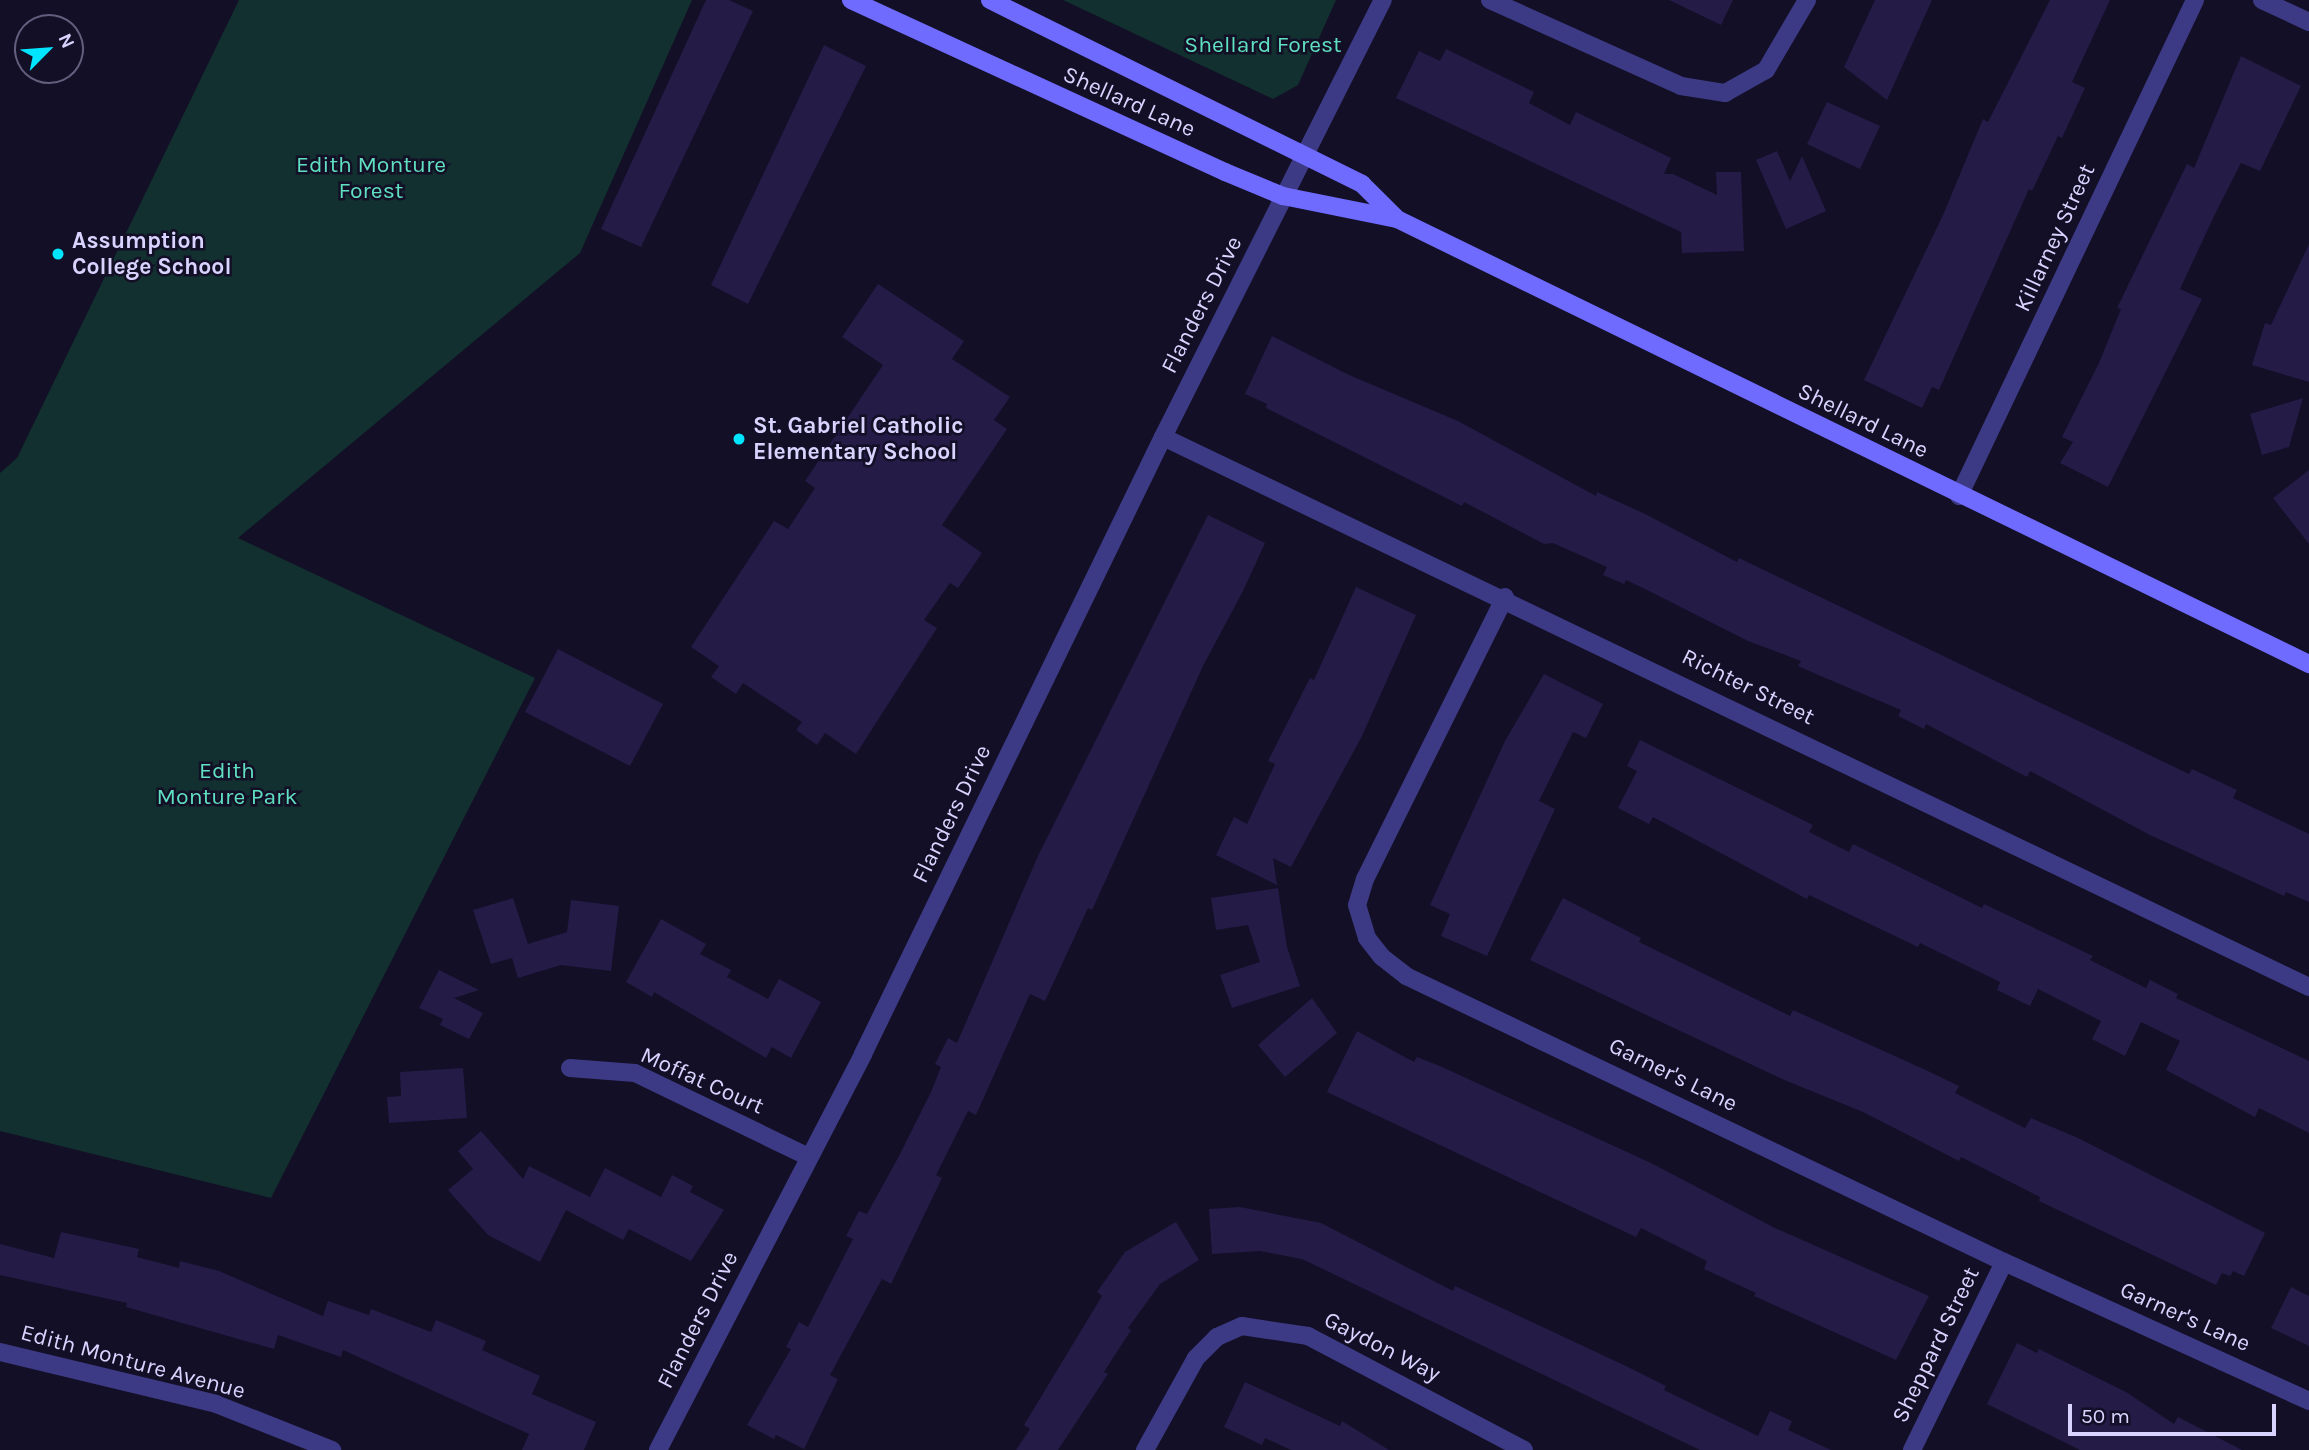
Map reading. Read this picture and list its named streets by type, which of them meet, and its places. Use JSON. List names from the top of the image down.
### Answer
{
  "streets": {
    "main road": ["Shellard Lane"],
    "street": [
      "Killarney Street",
      "Flanders Drive",
      "Richter Street",
      "Garner's Lane",
      "Moffat Court",
      "Sheppard Street",
      "Gaydon Way",
      "Edith Monture Avenue"
    ]
  },
  "crossings": [
    ["Shellard Lane", "Killarney Street"],
    ["Shellard Lane", "Flanders Drive"],
    ["Flanders Drive", "Richter Street"],
    ["Flanders Drive", "Moffat Court"],
    ["Richter Street", "Garner's Lane"],
    ["Garner's Lane", "Sheppard Street"]
  ],
  "parks": ["Shellard Forest", "Edith Monture Forest", "Edith Monture Park"],
  "places": ["Assumption College School", "St. Gabriel Catholic Elementary School"],
  "scale_bar": "50 m",
  "north": "top right"
}
